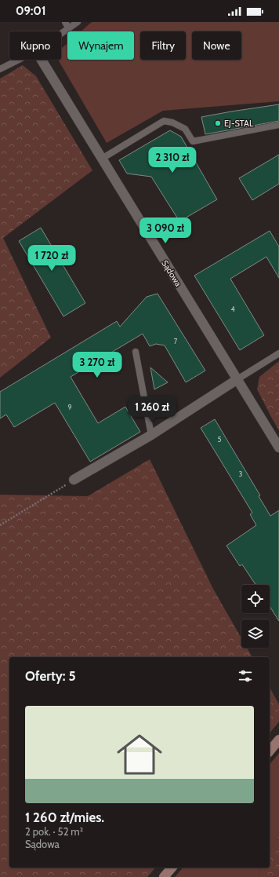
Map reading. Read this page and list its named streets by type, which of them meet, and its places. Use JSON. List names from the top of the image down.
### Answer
{
  "streets": {
    "street": ["Sądowa"]
  },
  "places": ["EJ-STAL"],
  "house_numbers": [
    "4",
    "7",
    "9",
    "5",
    "3"
  ],
  "page": {
    "status": "09:01",
    "chip": [
      "Kupno",
      "Wynajem",
      "Filtry",
      "Nowe"
    ],
    "price": [
      "2 310 zł",
      "3 090 zł",
      "1 720 zł",
      "3 270 zł",
      "1 260 zł"
    ],
    "heading": "Oferty: 5",
    "list": [
      {
        "name": "1 260 zł/mies.",
        "note": "2 pok. · 52 m² · Sądowa"
      }
    ]
  }
}
